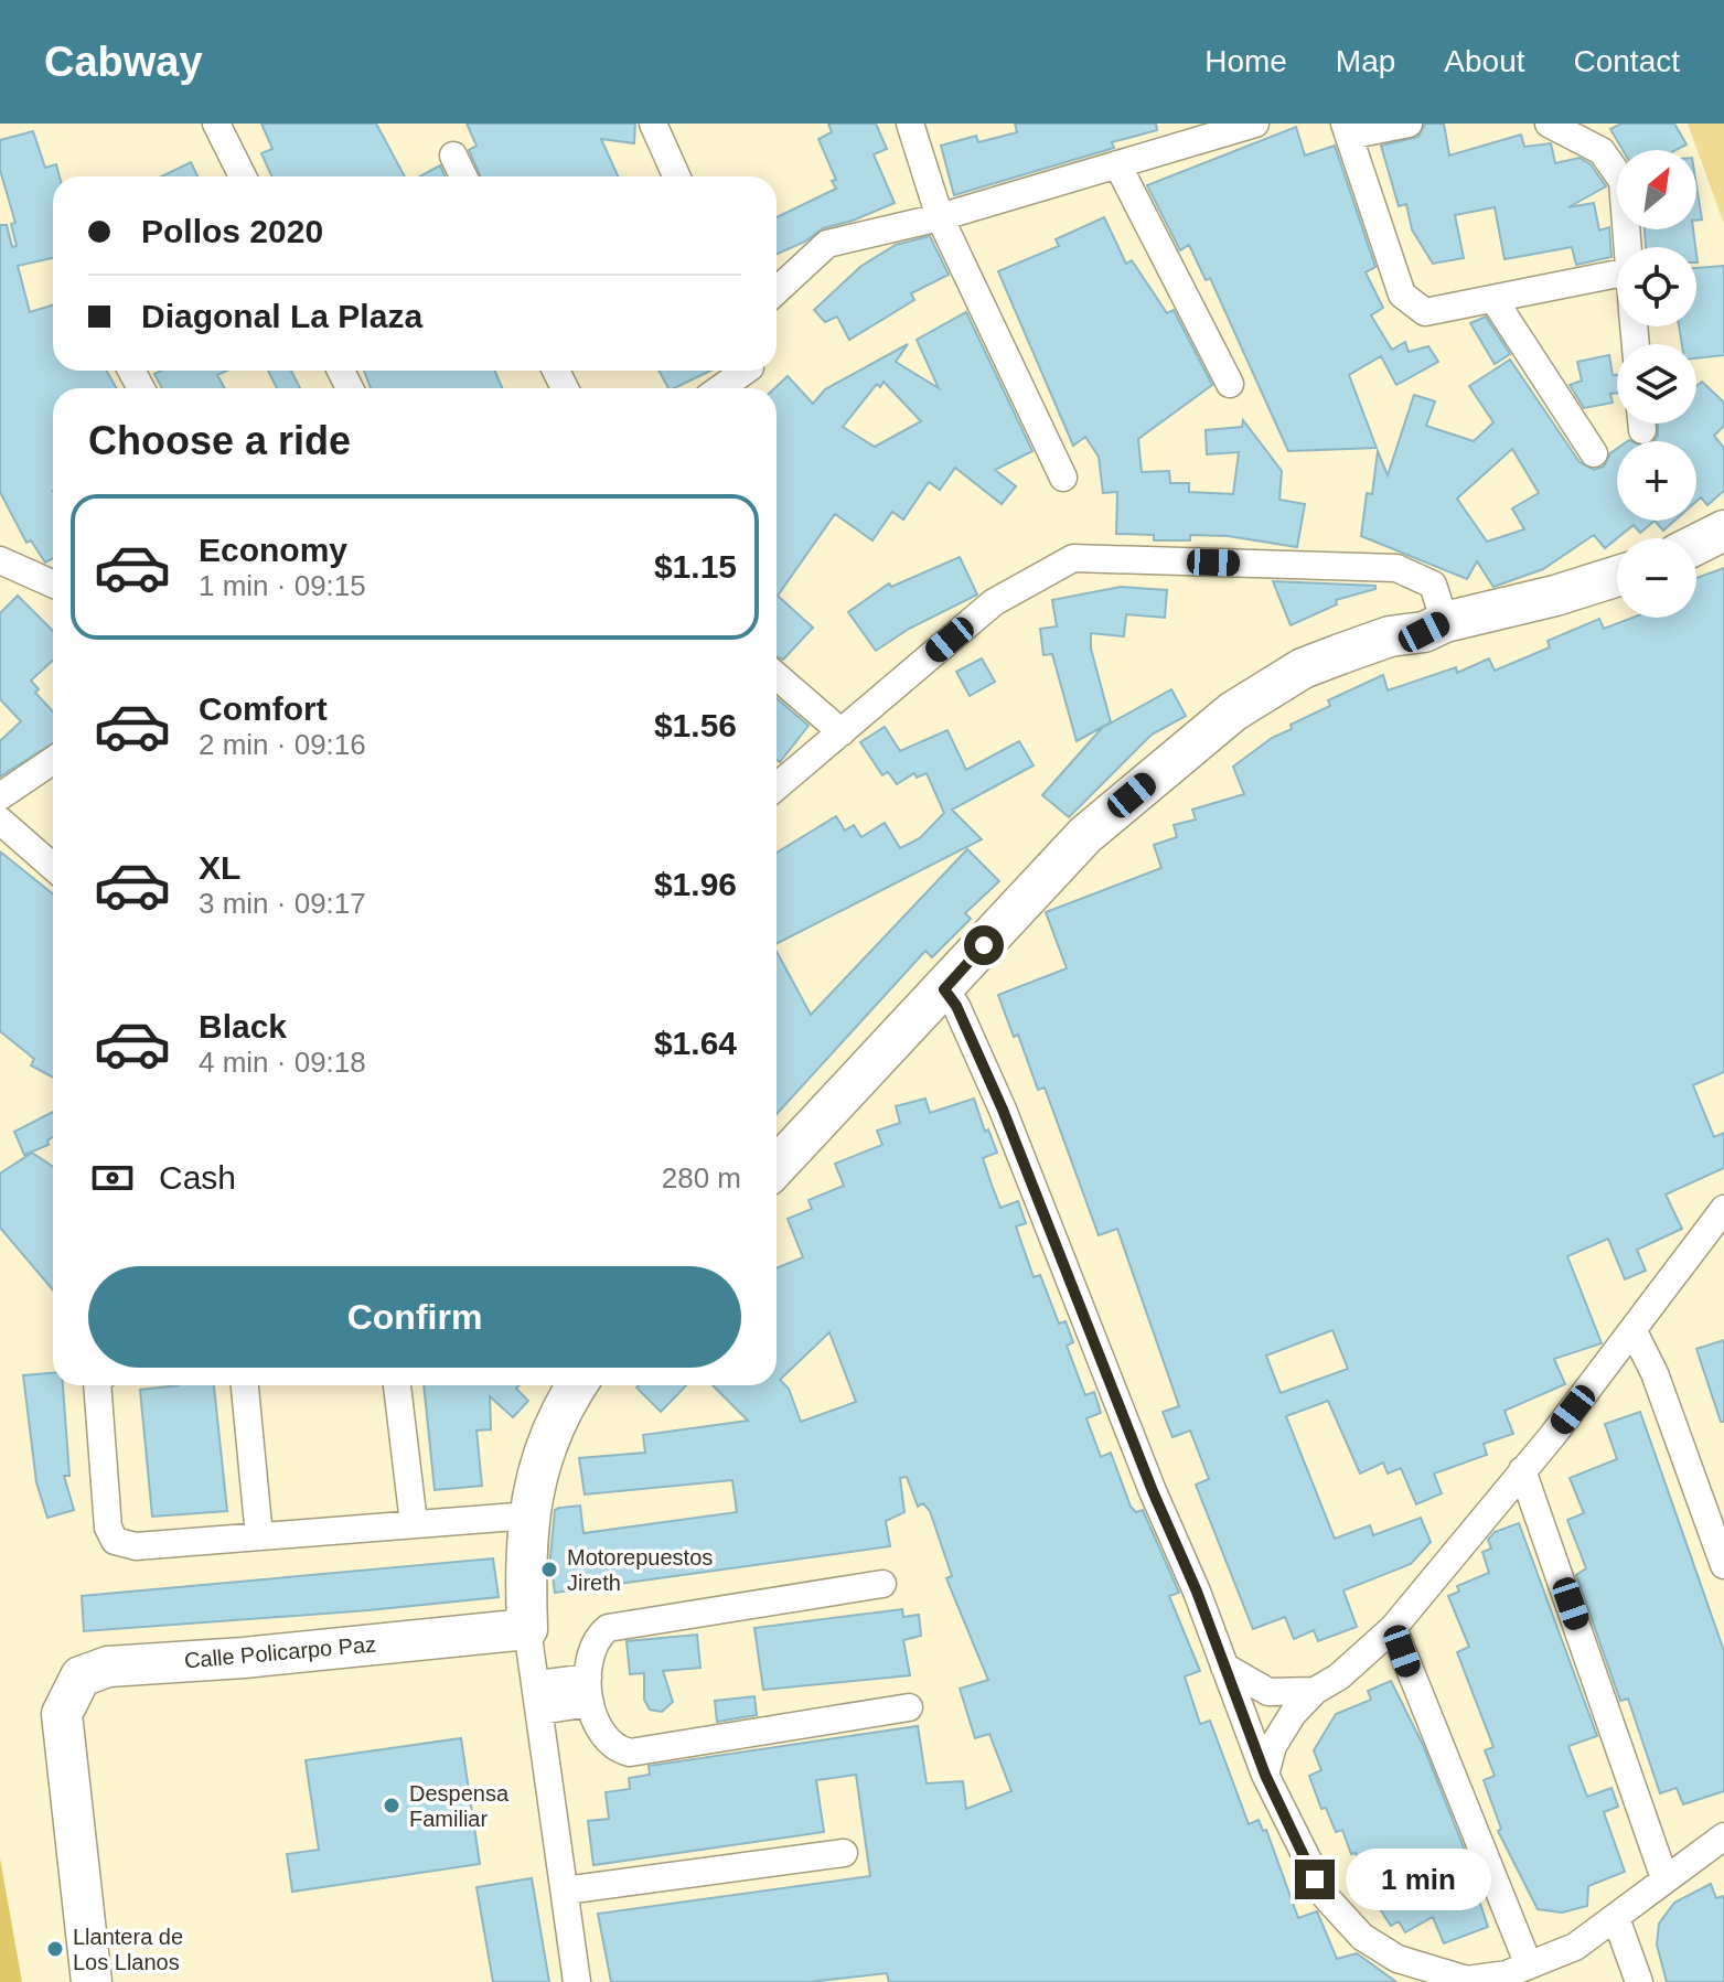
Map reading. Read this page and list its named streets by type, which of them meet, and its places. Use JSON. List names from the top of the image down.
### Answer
{
  "streets": {
    "street": ["Calle Policarpo Paz"]
  },
  "places": ["Motorepuestos Jireth", "Despensa Familiar", "Llantera de Los Llanos"],
  "north": "top right",
  "page": {
    "header": "Cabway",
    "nav": [
      "Home",
      "Map",
      "About",
      "Contact"
    ],
    "map_buttons": ["+", "−"],
    "banner": ["Pollos 2020", "Diagonal La Plaza"],
    "heading": "Choose a ride",
    "list": [
      {
        "name": "Economy",
        "note": "1 min · 09:15",
        "value": "$1.15"
      },
      {
        "name": "Comfort",
        "note": "2 min · 09:16",
        "value": "$1.56"
      },
      {
        "name": "XL",
        "note": "3 min · 09:17",
        "value": "$1.96"
      },
      {
        "name": "Black",
        "note": "4 min · 09:18",
        "value": "$1.64"
      }
    ],
    "pay": ["Cash", "280 m"],
    "buttons": "Confirm",
    "bubble": "1 min"
  }
}
